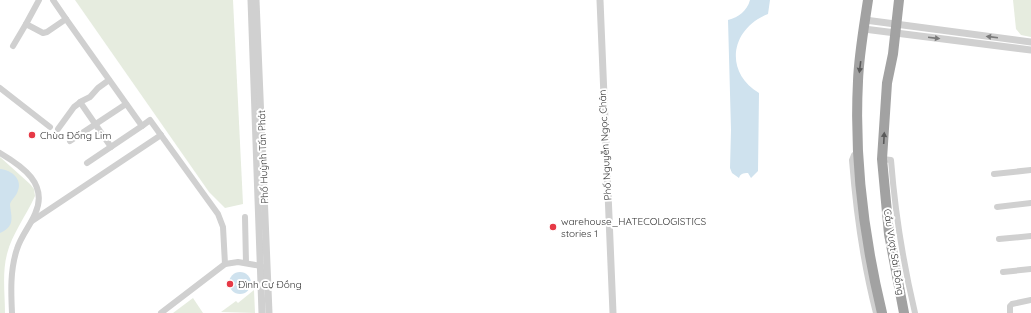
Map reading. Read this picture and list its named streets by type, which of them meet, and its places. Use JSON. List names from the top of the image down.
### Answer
{
  "streets": {
    "highway": ["Cầu Vượt Sài Đồng"],
    "street": ["Phố Nguyễn Ngọc Chân", "Phố Huỳnh Tấn Phát"]
  },
  "places": ["Chùa Đống Lim", "warehouse_HATECOLOGISTICS stories 1", "Đình Cự Đồng"]
}
